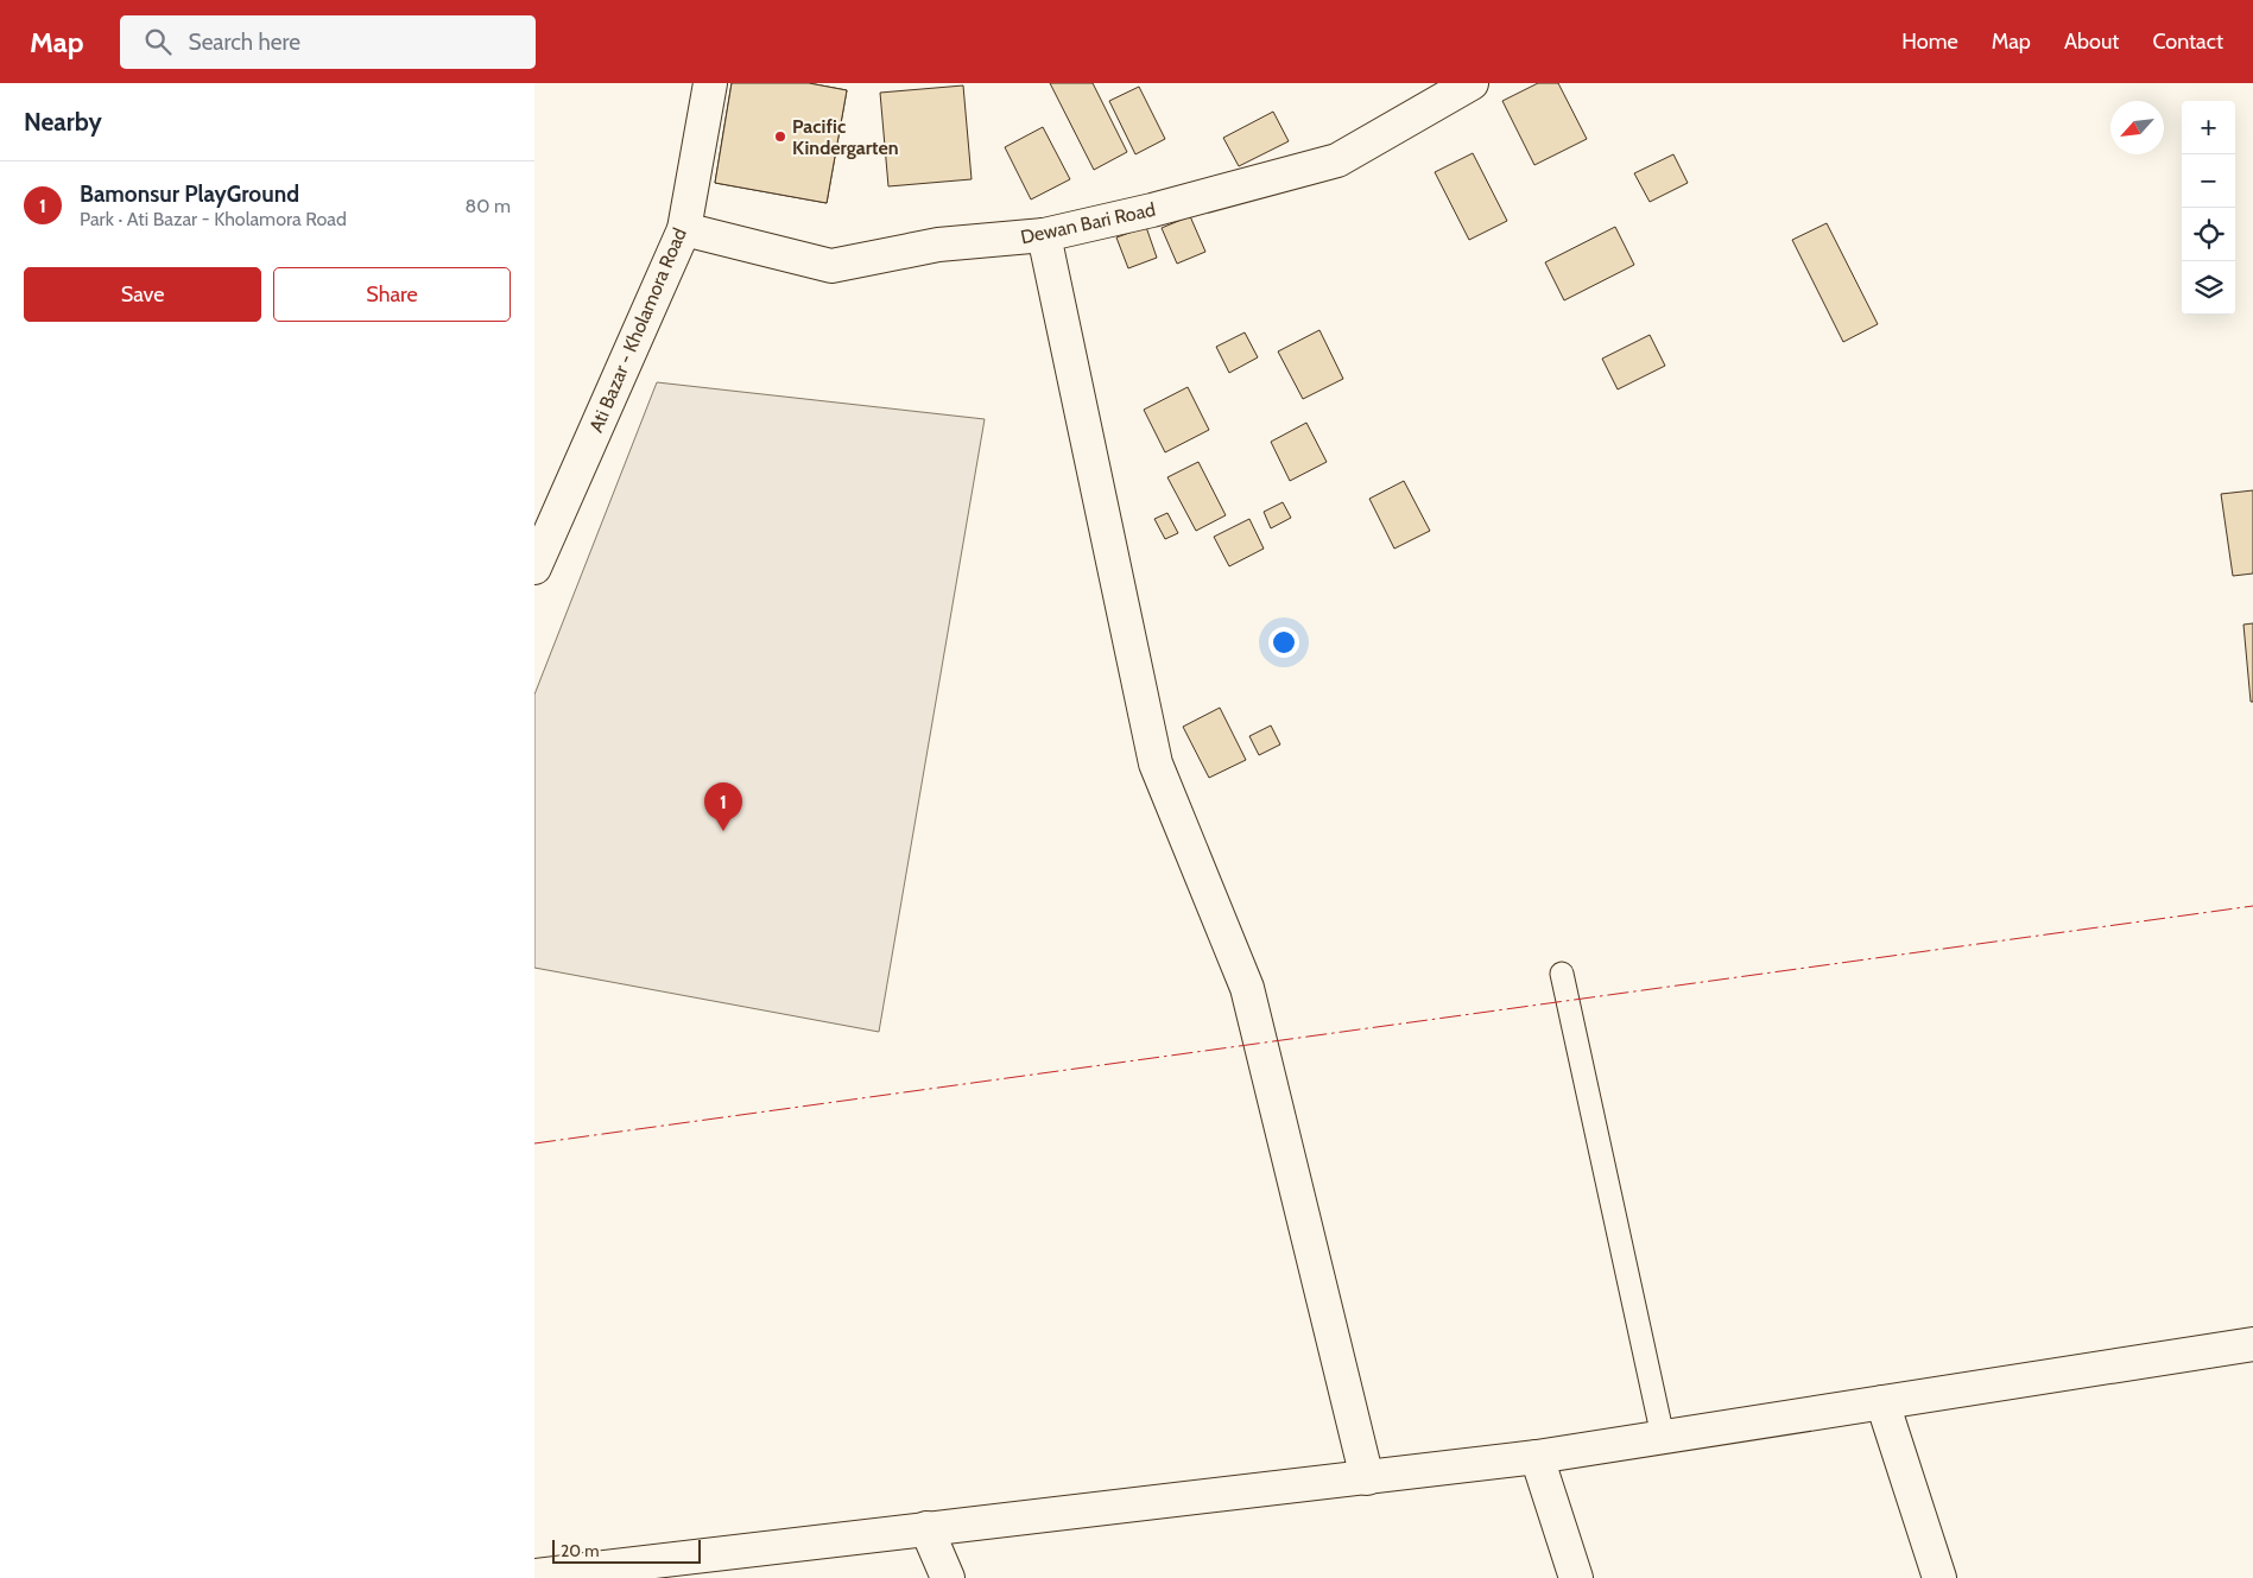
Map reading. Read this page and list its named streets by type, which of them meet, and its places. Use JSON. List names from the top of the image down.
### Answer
{
  "streets": {
    "street": ["Dewan Bari Road", "Ati Bazar - Kholamora Road"]
  },
  "crossings": [
    ["Dewan Bari Road", "Ati Bazar - Kholamora Road"]
  ],
  "places": ["Pacific Kindergarten"],
  "scale_bar": "20 m",
  "north": "bottom left",
  "page": {
    "header": "Map",
    "search": "Search here",
    "nav": [
      "Home",
      "Map",
      "About",
      "Contact"
    ],
    "heading": "Nearby",
    "map_buttons": ["+", "−"],
    "list": [
      {
        "mark": "1",
        "name": "Bamonsur PlayGround",
        "note": "Park · Ati Bazar - Kholamora Road",
        "value": "80 m"
      }
    ],
    "buttons": ["Save", "Share"],
    "pins": "1",
    "scale": "20 m"
  }
}
